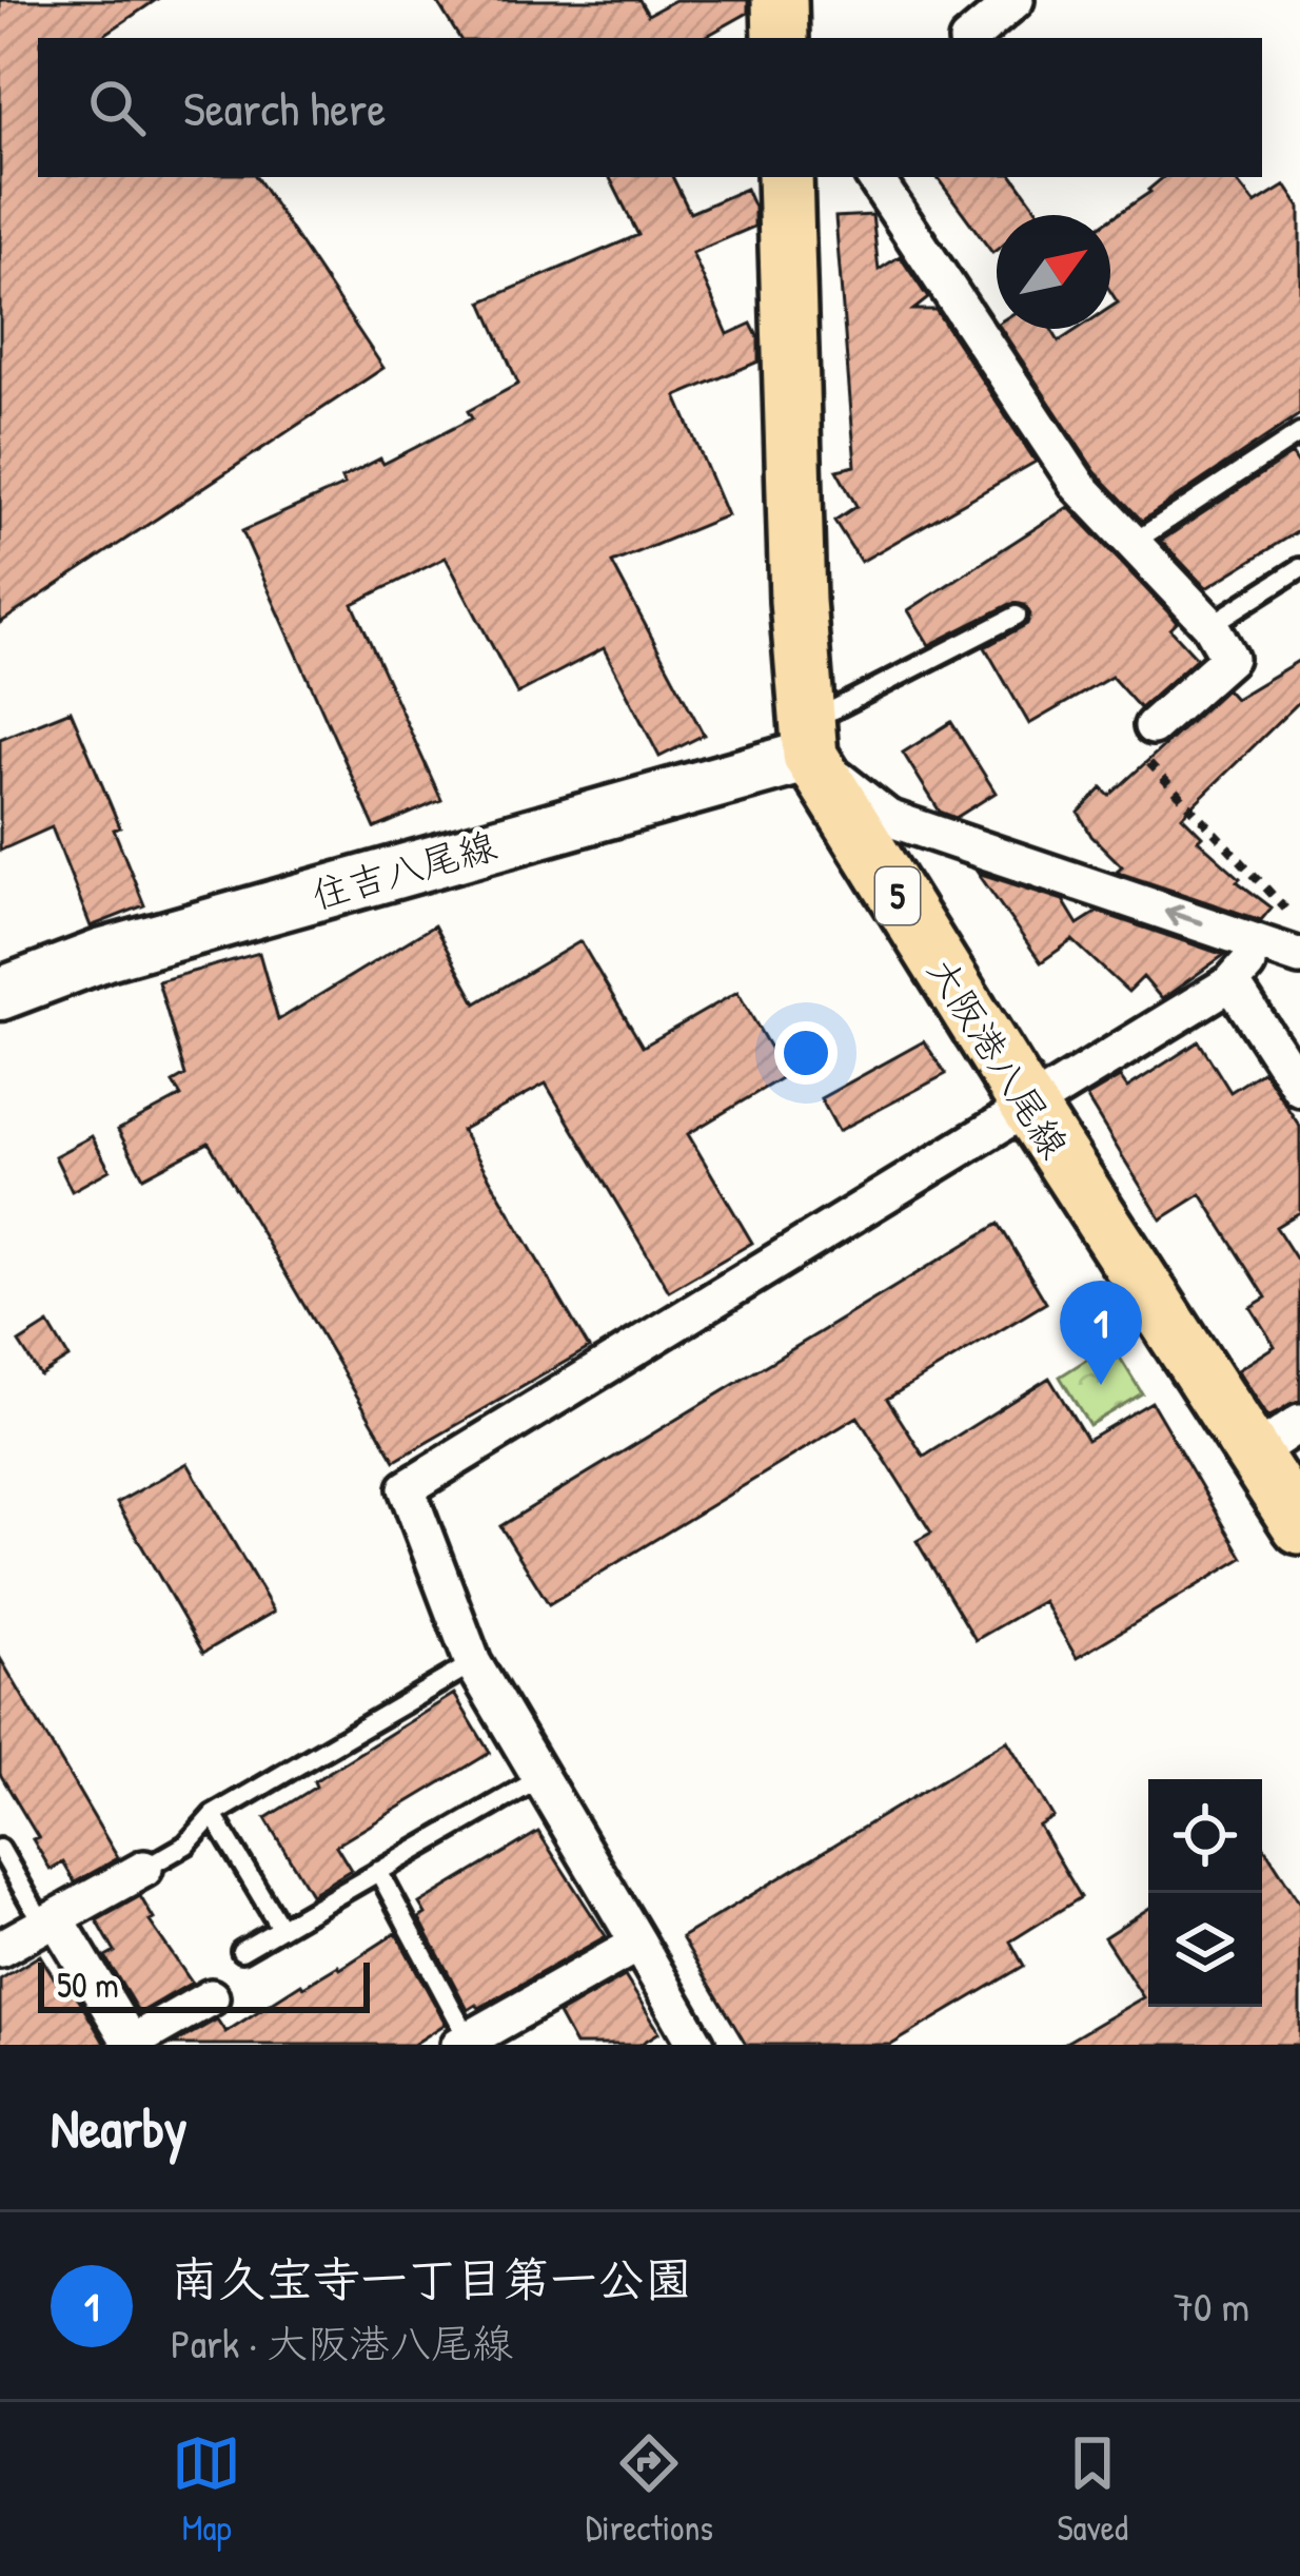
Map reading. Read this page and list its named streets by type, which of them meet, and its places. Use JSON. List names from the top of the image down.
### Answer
{
  "streets": {
    "main road": ["住吉八尾線", "5", "大阪港八尾線"]
  },
  "crossings": [
    ["住吉八尾線", "大阪港八尾線"]
  ],
  "scale_bar": "50 m",
  "north": "top right",
  "page": {
    "search": "Search here",
    "pins": "1",
    "scale": "50 m",
    "heading": "Nearby",
    "list": [
      {
        "mark": "1",
        "name": "南久宝寺一丁目第一公園",
        "note": "Park · 大阪港八尾線",
        "value": "70 m"
      }
    ],
    "nav": ["Map", "Directions", "Saved"]
  }
}
